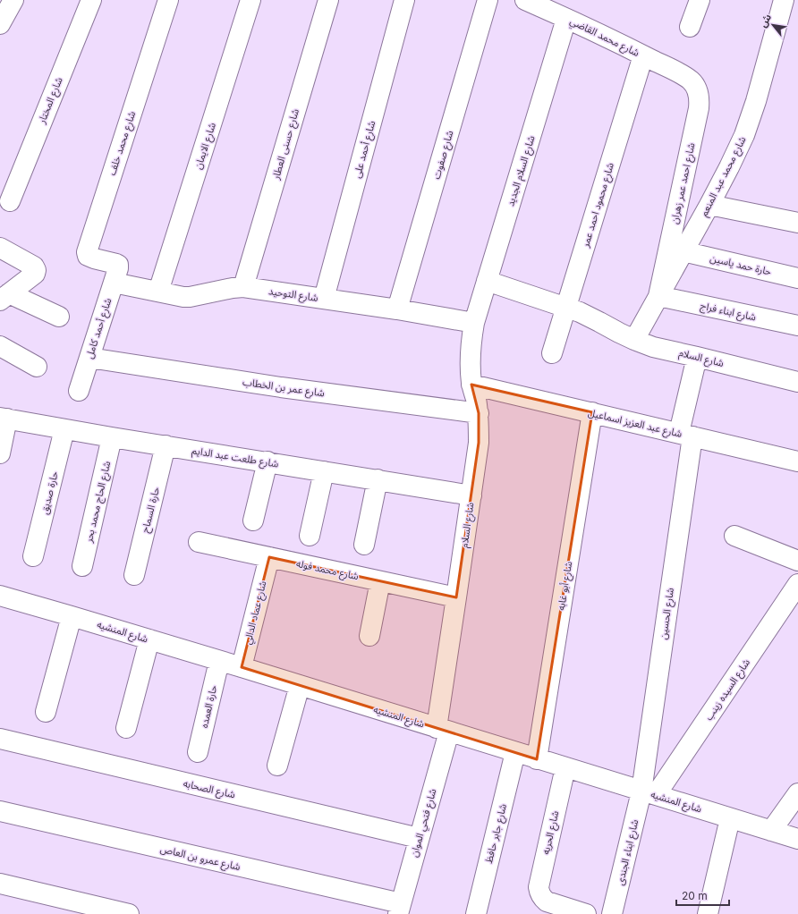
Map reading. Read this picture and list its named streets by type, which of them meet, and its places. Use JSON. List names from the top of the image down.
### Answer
{
  "streets": {
    "street": [
      "شارع محمد القاضي",
      "شارع المختار",
      "شارع محمد خلف",
      "شارع حسنى العطار",
      "شارع الايمان",
      "شارع أحمد على",
      "شارع صفوت",
      "شارع السلام الجديد",
      "شارع محمد عبد المنعم",
      "شارع احمد عمر زهران",
      "شارع محمود احمد عمر",
      "حارة حمد ياسين",
      "شارع التوحيد",
      "شارع ابناء فراج",
      "شارع أحمد كامل",
      "شارع السلام",
      "شارع عمر بن الخطاب",
      "شارع عبد العزيز اسماعيل",
      "شارع طلعت عبد الدايم",
      "حارة صديق",
      "شارع الحاج محمد بحر",
      "حارة السماح",
      "شارع محمد فوله",
      "شارع أبو غابه",
      "شارع عماد الدالي",
      "شارع الحسين",
      "شارع المنشيه",
      "شارع السيده زينب",
      "حارة العمده",
      "شارع الصحابه",
      "شارع فتحي الموان",
      "شارع الحريه",
      "شارع جابر حافظ",
      "شارع ابناء الجندى",
      "شارع عمرو بن العاص"
    ]
  },
  "crossings": [
    ["شارع محمد القاضي", "شارع السلام الجديد"],
    ["شارع محمد القاضي", "شارع احمد عمر زهران"],
    ["شارع محمد القاضي", "شارع محمود احمد عمر"],
    ["شارع محمد خلف", "شارع التوحيد"],
    ["شارع محمد خلف", "شارع أحمد كامل"],
    ["شارع حسنى العطار", "شارع التوحيد"],
    ["شارع الايمان", "شارع التوحيد"],
    ["شارع أحمد على", "شارع التوحيد"],
    ["شارع صفوت", "شارع التوحيد"],
    ["شارع السلام الجديد", "شارع التوحيد"],
    ["شارع السلام الجديد", "شارع السلام"],
    ["شارع محمد عبد المنعم", "شارع احمد عمر زهران"],
    ["شارع محمد عبد المنعم", "حارة حمد ياسين"],
    ["شارع محمد عبد المنعم", "شارع ابناء فراج"],
    ["شارع محمد عبد المنعم", "شارع السلام"],
    ["شارع احمد عمر زهران", "شارع ابناء فراج"],
    ["شارع محمود احمد عمر", "شارع السلام"],
    ["شارع التوحيد", "شارع أحمد كامل"],
    ["شارع التوحيد", "شارع السلام"],
    ["شارع أحمد كامل", "شارع عمر بن الخطاب"],
    ["شارع السلام", "شارع عمر بن الخطاب"],
    ["شارع السلام", "شارع عبد العزيز اسماعيل"],
    ["شارع السلام", "شارع طلعت عبد الدايم"],
    ["شارع السلام", "شارع محمد فوله"],
    ["شارع السلام", "شارع الحسين"],
    ["شارع السلام", "شارع المنشيه"],
    ["شارع السلام", "شارع فتحي الموان"],
    ["شارع عبد العزيز اسماعيل", "شارع أبو غابه"],
    ["شارع عبد العزيز اسماعيل", "شارع الحسين"],
    ["شارع طلعت عبد الدايم", "حارة صديق"],
    ["شارع طلعت عبد الدايم", "شارع الحاج محمد بحر"],
    ["شارع طلعت عبد الدايم", "حارة السماح"],
    ["شارع محمد فوله", "شارع عماد الدالي"],
    ["شارع أبو غابه", "شارع المنشيه"],
    ["شارع عماد الدالي", "شارع المنشيه"],
    ["شارع الحسين", "شارع المنشيه"],
    ["شارع الحسين", "شارع السيده زينب"],
    ["شارع الحسين", "شارع ابناء الجندى"],
    ["شارع المنشيه", "شارع السيده زينب"],
    ["شارع المنشيه", "حارة العمده"],
    ["شارع المنشيه", "شارع فتحي الموان"],
    ["شارع المنشيه", "شارع الحريه"],
    ["شارع المنشيه", "شارع جابر حافظ"],
    ["شارع المنشيه", "شارع ابناء الجندى"],
    ["شارع السيده زينب", "شارع ابناء الجندى"],
    ["شارع الصحابه", "شارع فتحي الموان"],
    ["شارع فتحي الموان", "شارع عمرو بن العاص"]
  ],
  "scale_bar": "20 m",
  "north": "top left"
}
